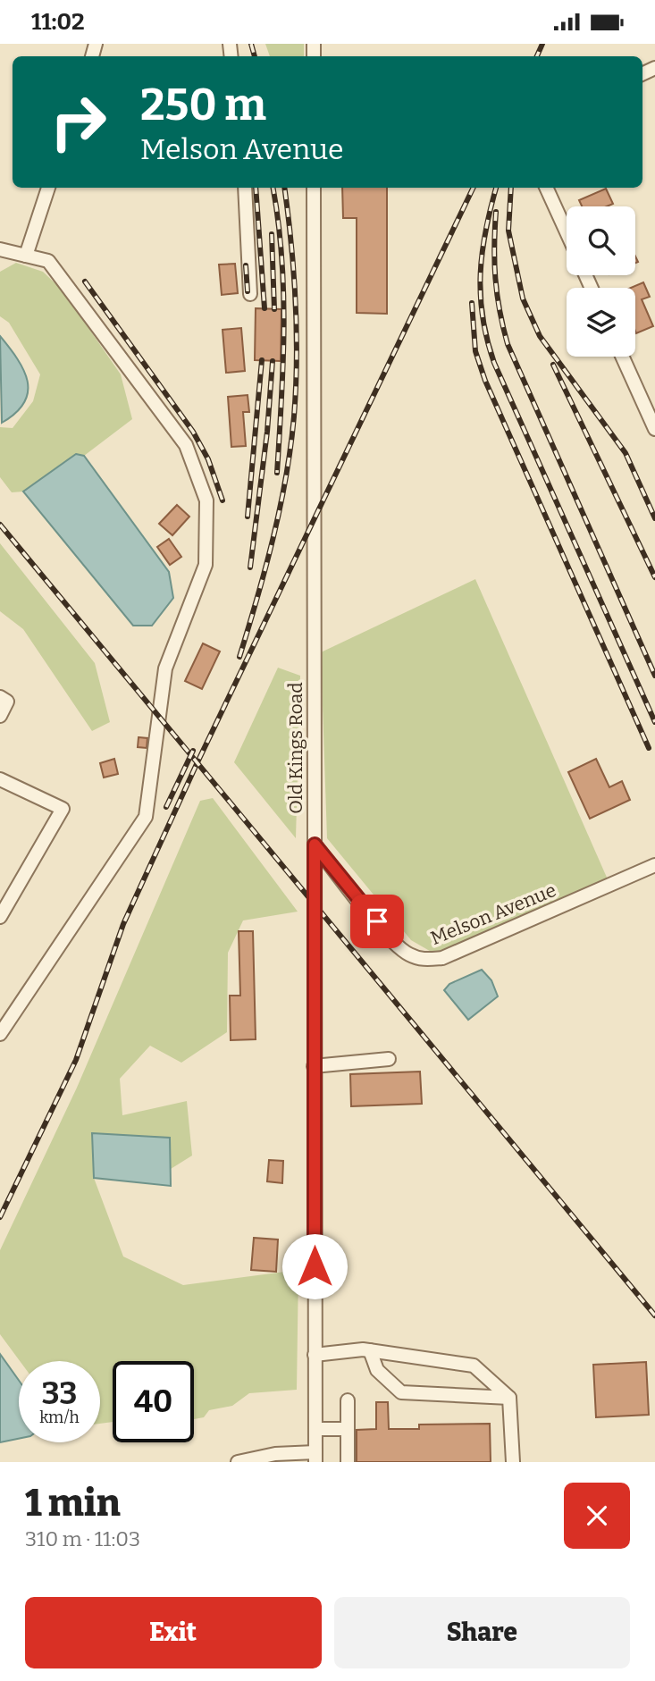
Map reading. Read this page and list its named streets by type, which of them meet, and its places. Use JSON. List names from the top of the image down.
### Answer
{
  "streets": {
    "street": ["Old Kings Road", "Melson Avenue"]
  },
  "crossings": [
    ["Old Kings Road", "Melson Avenue"]
  ],
  "page": {
    "status": "11:02",
    "turn": ["250 m", "Melson Avenue"],
    "speed": "33 km/h",
    "limit": "40",
    "heading": ["1 min", "310 m · 11:03"],
    "buttons": ["Exit", "Share"]
  }
}
